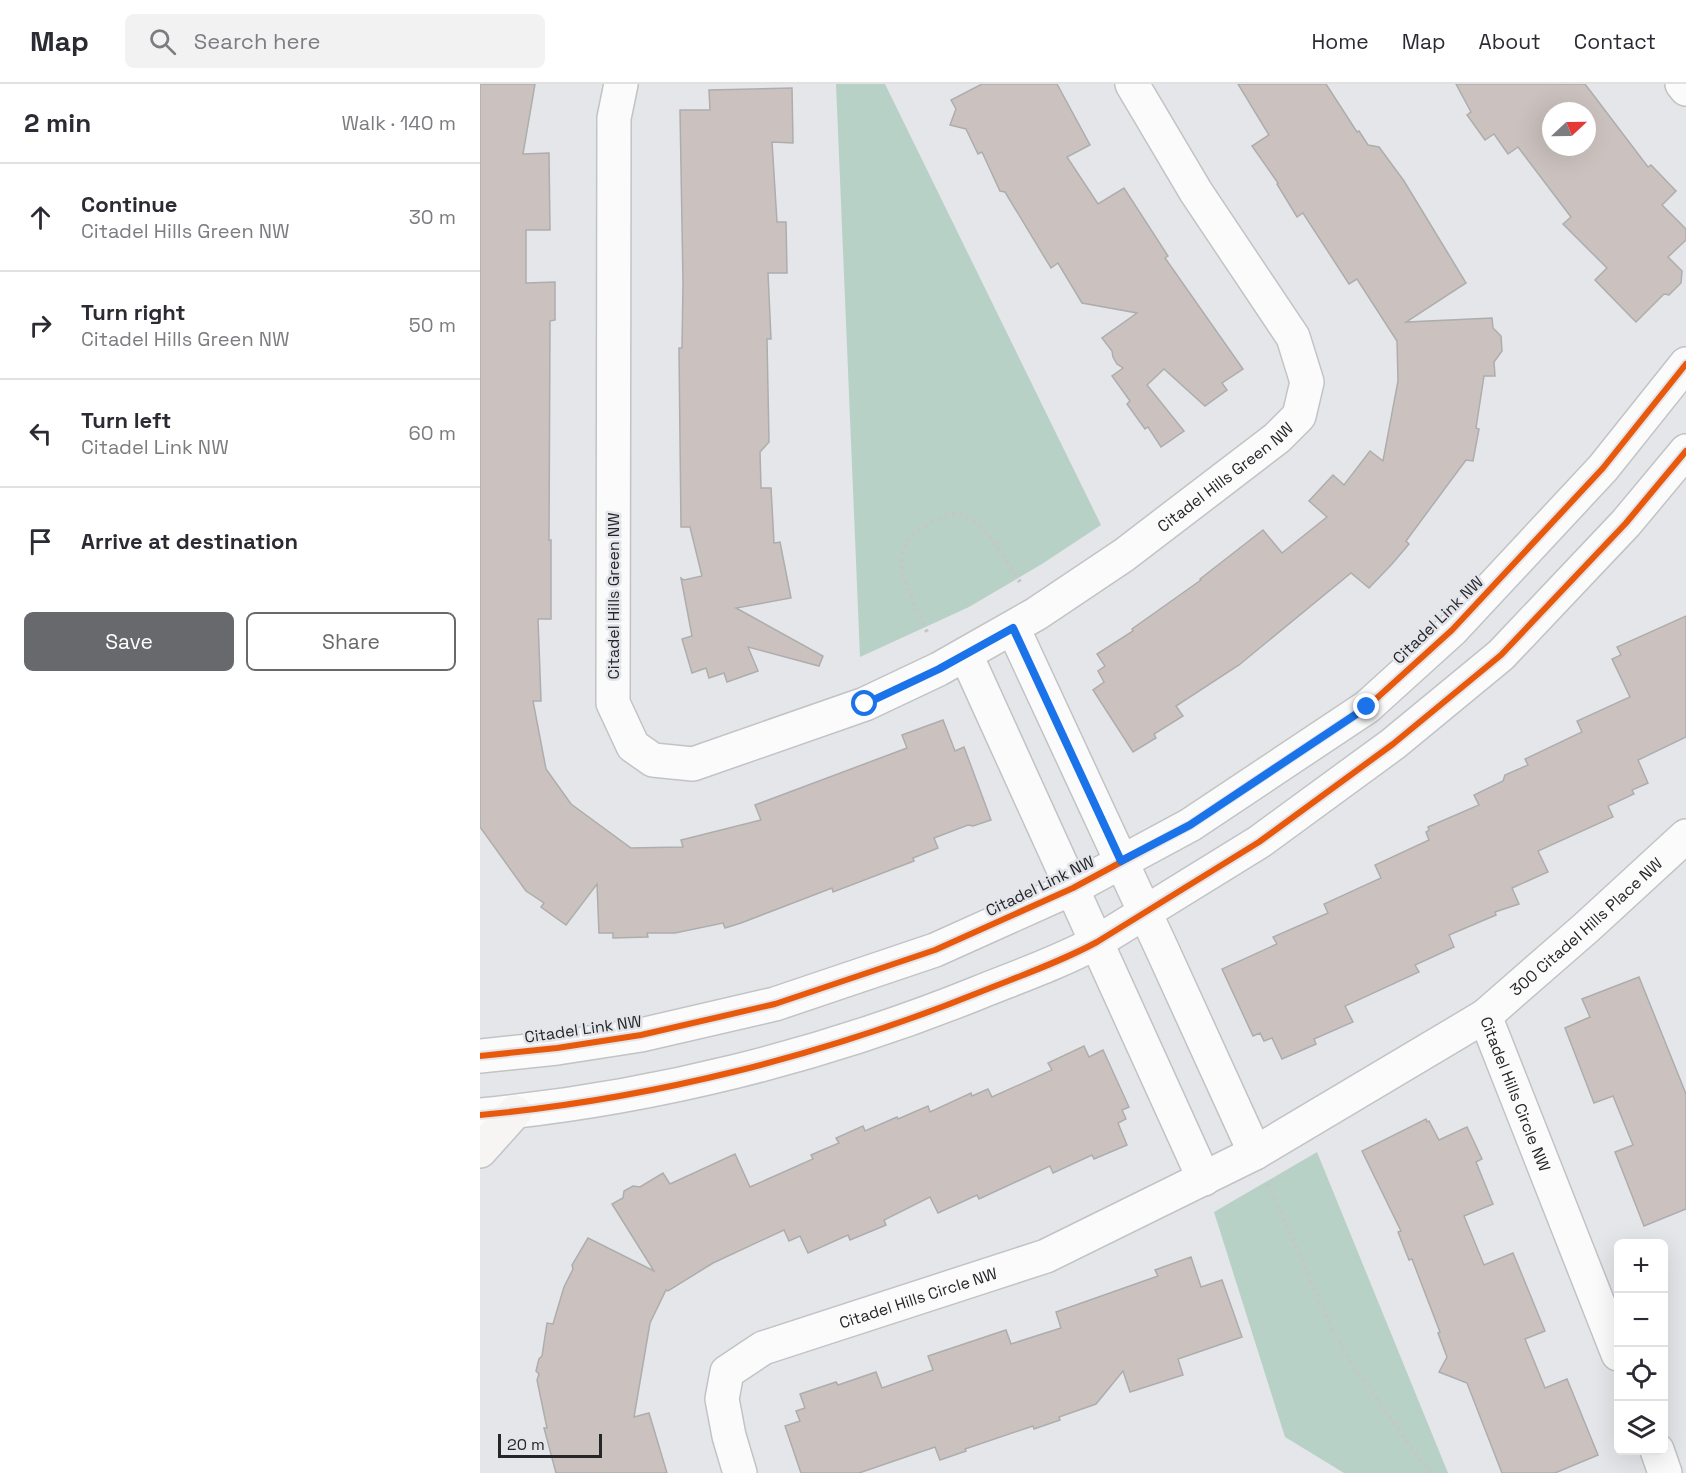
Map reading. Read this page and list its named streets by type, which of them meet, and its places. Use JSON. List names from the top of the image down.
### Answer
{
  "streets": {
    "street": [
      "Citadel Hills Green NW",
      "Citadel Link NW",
      "300 Citadel Hills Place NW",
      "Citadel Hills Circle NW"
    ]
  },
  "crossings": [
    ["300 Citadel Hills Place NW", "Citadel Hills Circle NW"]
  ],
  "scale_bar": "20 m",
  "north": "right",
  "page": {
    "header": "Map",
    "search": "Search here",
    "nav": [
      "Home",
      "Map",
      "About",
      "Contact"
    ],
    "heading": ["2 min", "Walk · 140 m"],
    "list": [
      ["Continue", "Citadel Hills Green NW", "30 m"],
      ["Turn right", "Citadel Hills Green NW", "50 m"],
      ["Turn left", "Citadel Link NW", "60 m"],
      "Arrive at destination"
    ],
    "buttons": ["Save", "Share"],
    "map_buttons": ["+", "−"],
    "scale": "20 m"
  }
}
